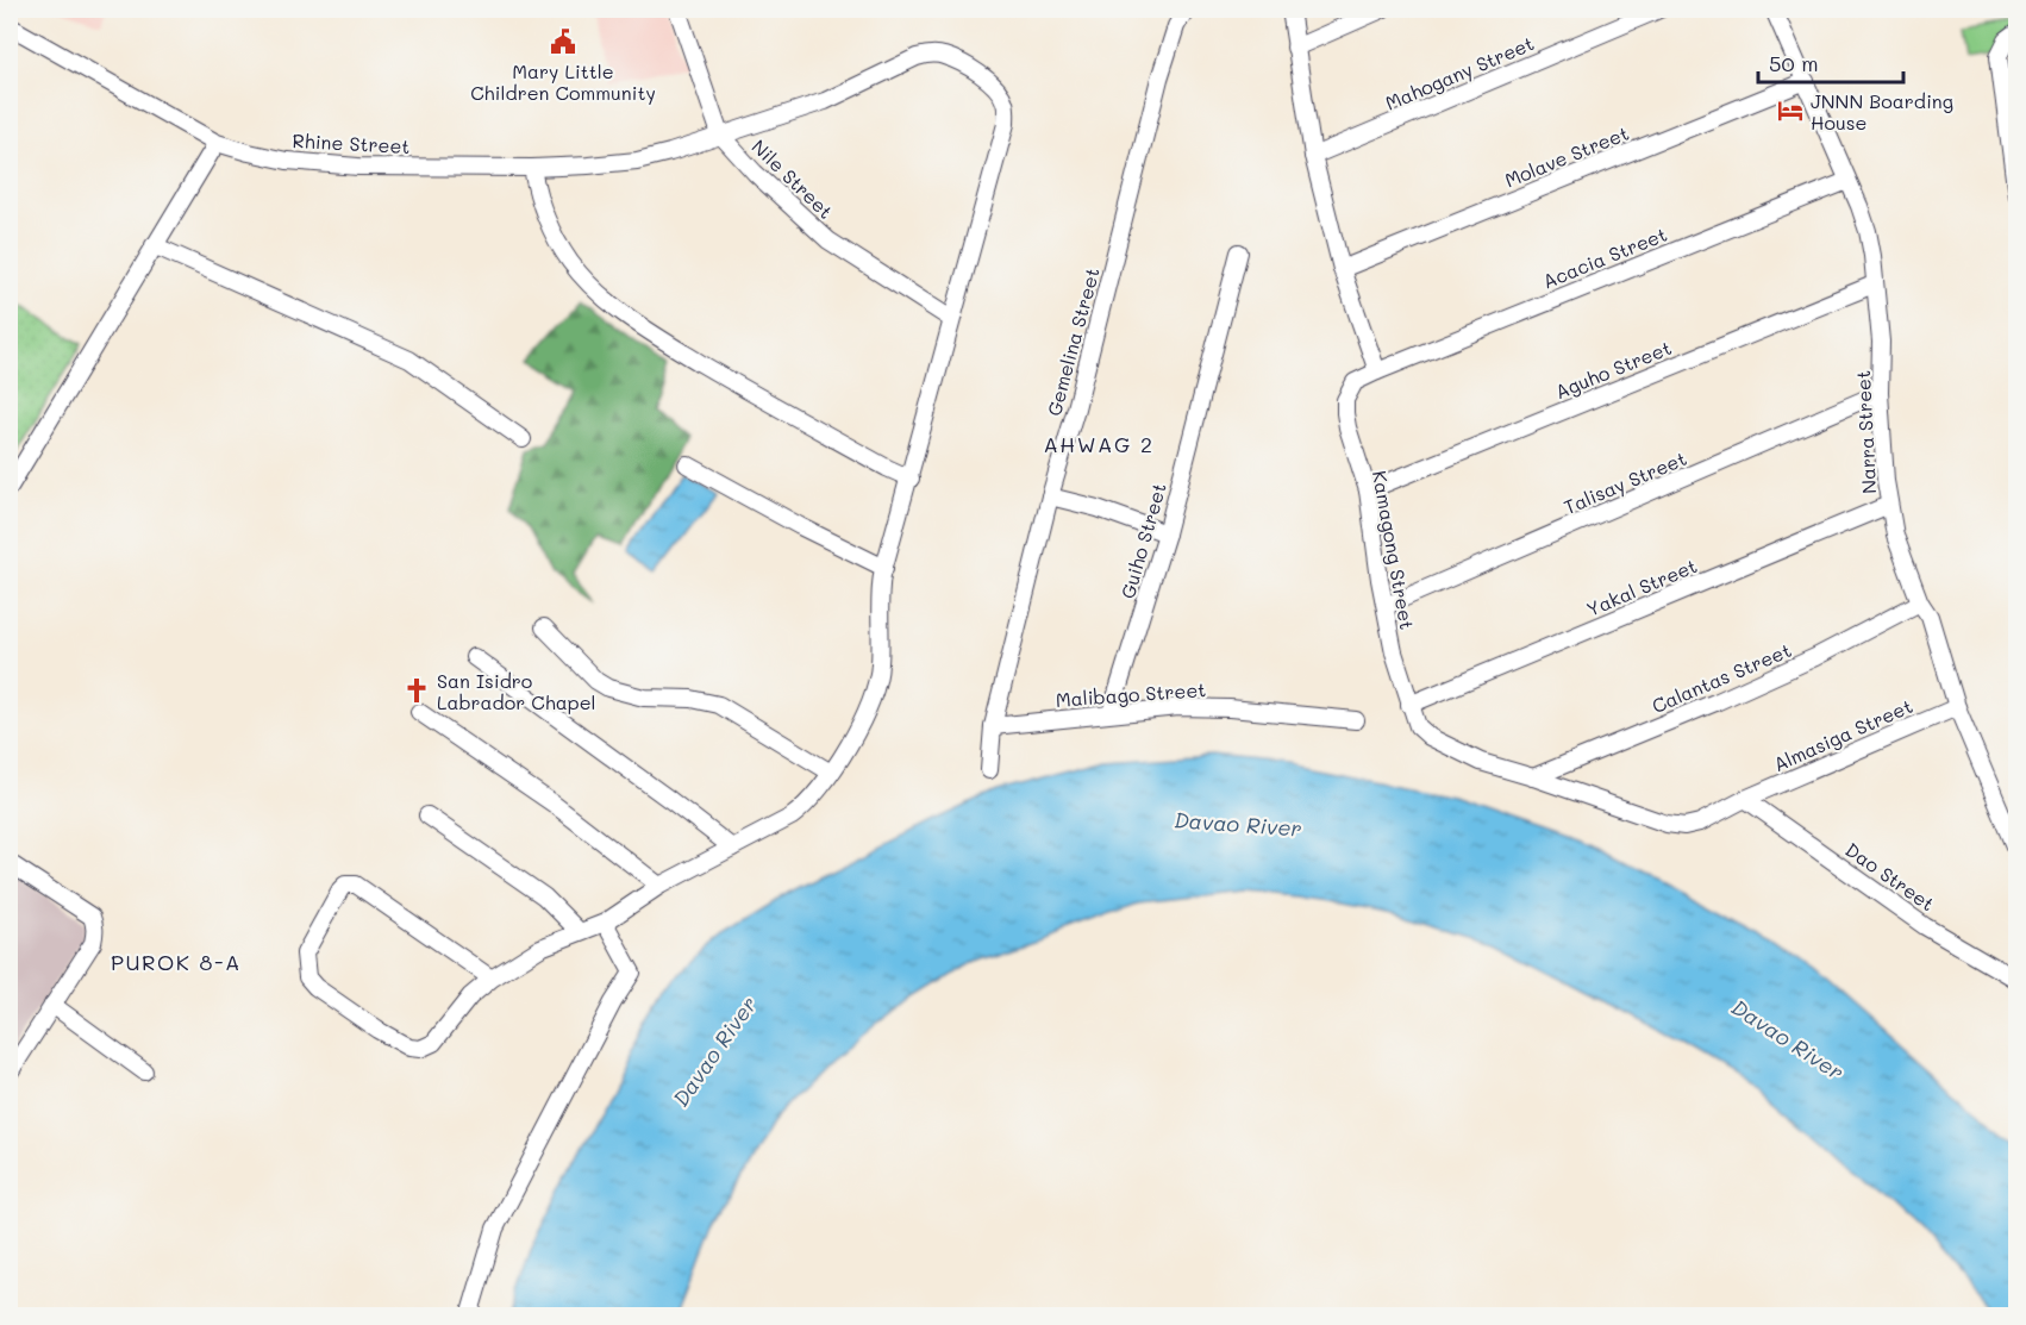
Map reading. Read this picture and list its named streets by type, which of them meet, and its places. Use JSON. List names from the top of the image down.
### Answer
{
  "streets": {
    "street": [
      "Mahogany Street",
      "Rhine Street",
      "Molave Street",
      "Nile Street",
      "Acacia Street",
      "Gemelina Street",
      "Aguho Street",
      "Narra Street",
      "Talisay Street",
      "Guiho Street",
      "Kamagong Street",
      "Yakal Street",
      "Calantas Street",
      "Malibago Street",
      "Almasiga Street",
      "Dao Street"
    ]
  },
  "crossings": [
    ["Rhine Street", "Nile Street"],
    ["Molave Street", "Narra Street"],
    ["Acacia Street", "Narra Street"],
    ["Acacia Street", "Kamagong Street"],
    ["Gemelina Street", "Malibago Street"],
    ["Aguho Street", "Narra Street"],
    ["Aguho Street", "Kamagong Street"],
    ["Narra Street", "Talisay Street"],
    ["Narra Street", "Yakal Street"],
    ["Narra Street", "Calantas Street"],
    ["Narra Street", "Almasiga Street"],
    ["Talisay Street", "Kamagong Street"],
    ["Guiho Street", "Malibago Street"],
    ["Kamagong Street", "Yakal Street"],
    ["Kamagong Street", "Calantas Street"],
    ["Kamagong Street", "Almasiga Street"],
    ["Kamagong Street", "Dao Street"],
    ["Almasiga Street", "Dao Street"]
  ],
  "districts": ["AHWAG 2", "PUROK 8-A"],
  "water": ["Davao River"],
  "places": {
    "public building": ["Mary Little Children Community"],
    "hotel": ["JNNN Boarding House"],
    "church": ["San Isidro Labrador Chapel"]
  },
  "scale_bar": "50 m"
}
